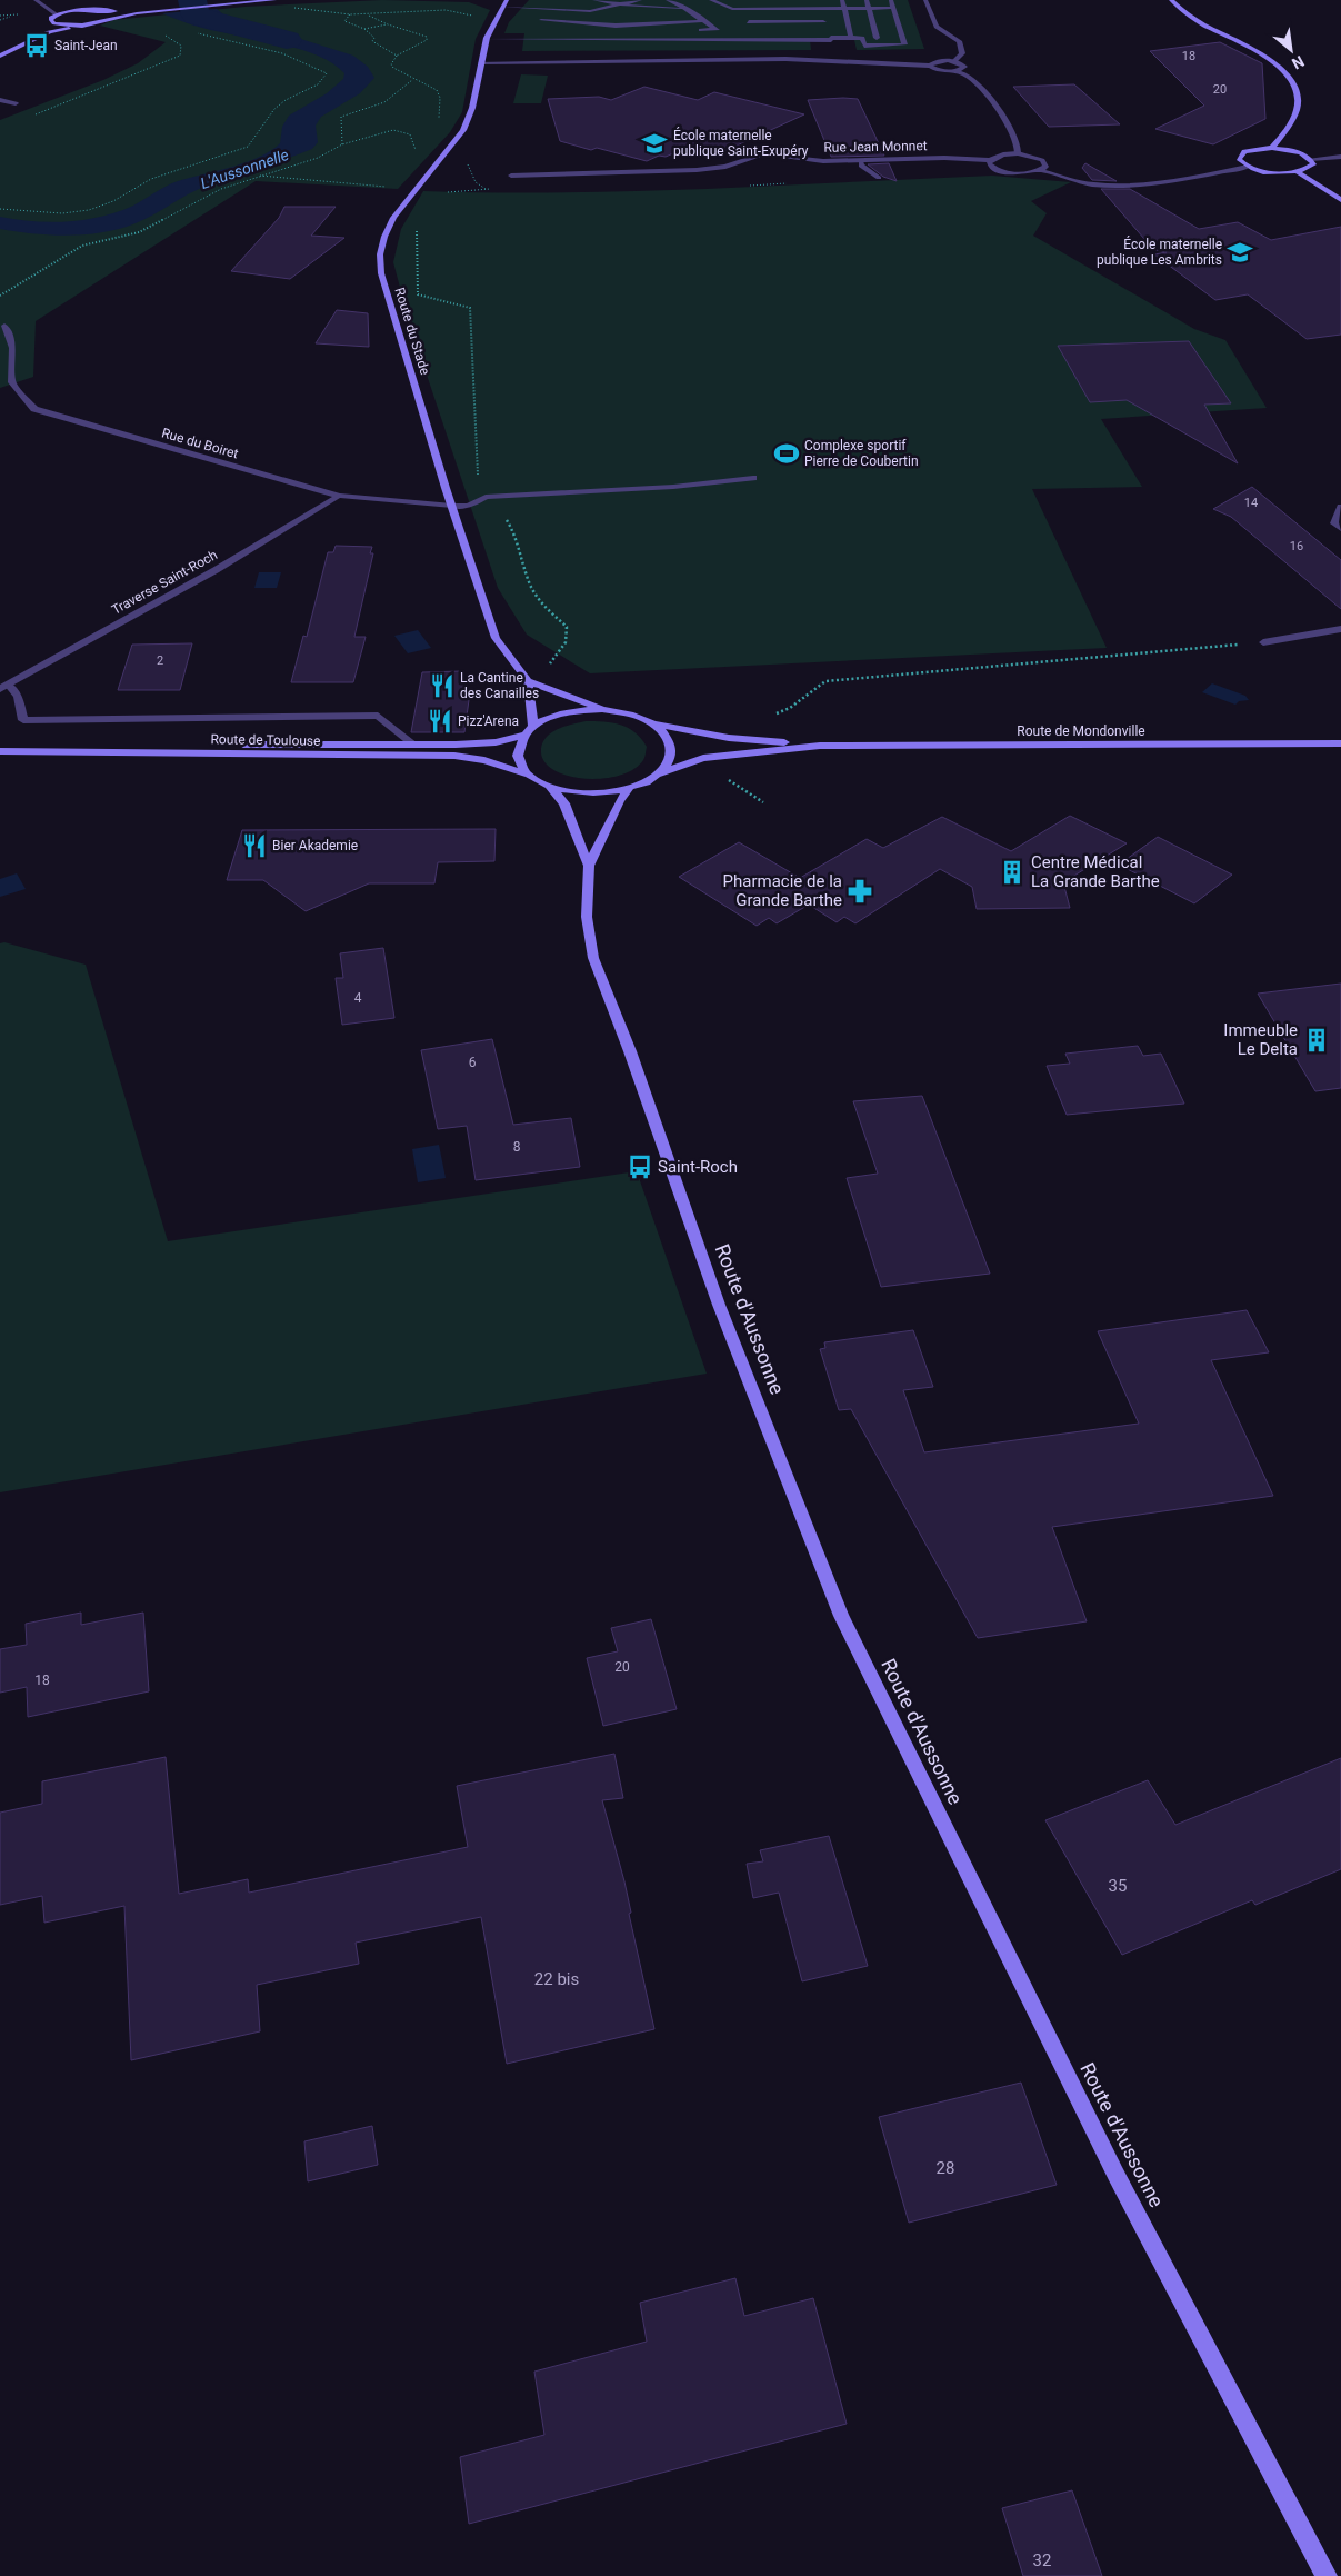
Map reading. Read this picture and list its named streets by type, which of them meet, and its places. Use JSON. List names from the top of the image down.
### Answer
{
  "streets": {
    "main road": [
      "Route du Stade",
      "Route de Mondonville",
      "Route de Toulouse",
      "Route d'Aussonne"
    ],
    "street": ["Rue Jean Monnet", "Rue du Boiret", "Traverse Saint-Roch"]
  },
  "crossings": [
    ["Route du Stade", "Rue du Boiret"],
    ["Route du Stade", "Route de Mondonville"],
    ["Route du Stade", "Route de Toulouse"],
    ["Route du Stade", "Route d'Aussonne"],
    ["Rue du Boiret", "Traverse Saint-Roch"],
    ["Route de Mondonville", "Route de Toulouse"],
    ["Route de Mondonville", "Route d'Aussonne"],
    ["Route de Toulouse", "Route d'Aussonne"]
  ],
  "water": ["L'Aussonnelle"],
  "places": {
    "bus stop": ["Saint-Jean", "Saint-Roch"],
    "school or university": ["École maternelle publique Saint-Exupéry", "École maternelle publique Les Ambrits"],
    "sports": ["Complexe sportif Pierre de Coubertin"],
    "restaurant": ["La Cantine des Canailles", "Pizz'Arena", "Bier Akademie"],
    "building": ["Centre Médical La Grande Barthe", "Immeuble Le Delta"],
    "pharmacy": ["Pharmacie de la Grande Barthe"]
  },
  "house_numbers": [
    "18",
    "20",
    "14",
    "16",
    "2",
    "4",
    "6",
    "8",
    "20",
    "18",
    "35",
    "22 bis",
    "28",
    "32"
  ],
  "north": "bottom right"
}
